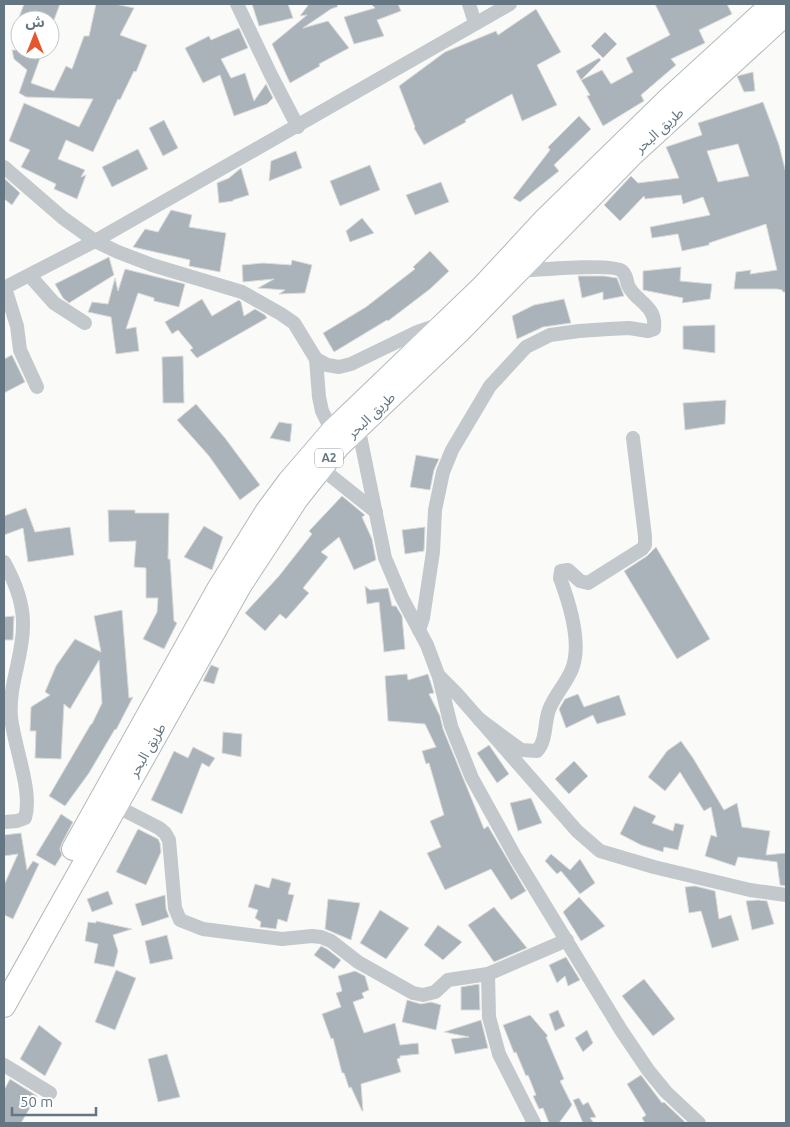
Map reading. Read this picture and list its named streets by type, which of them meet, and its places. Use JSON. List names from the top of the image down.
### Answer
{
  "streets": {
    "highway": ["طريق البحر", "A2"]
  },
  "scale_bar": "50 m",
  "north": "top"
}
